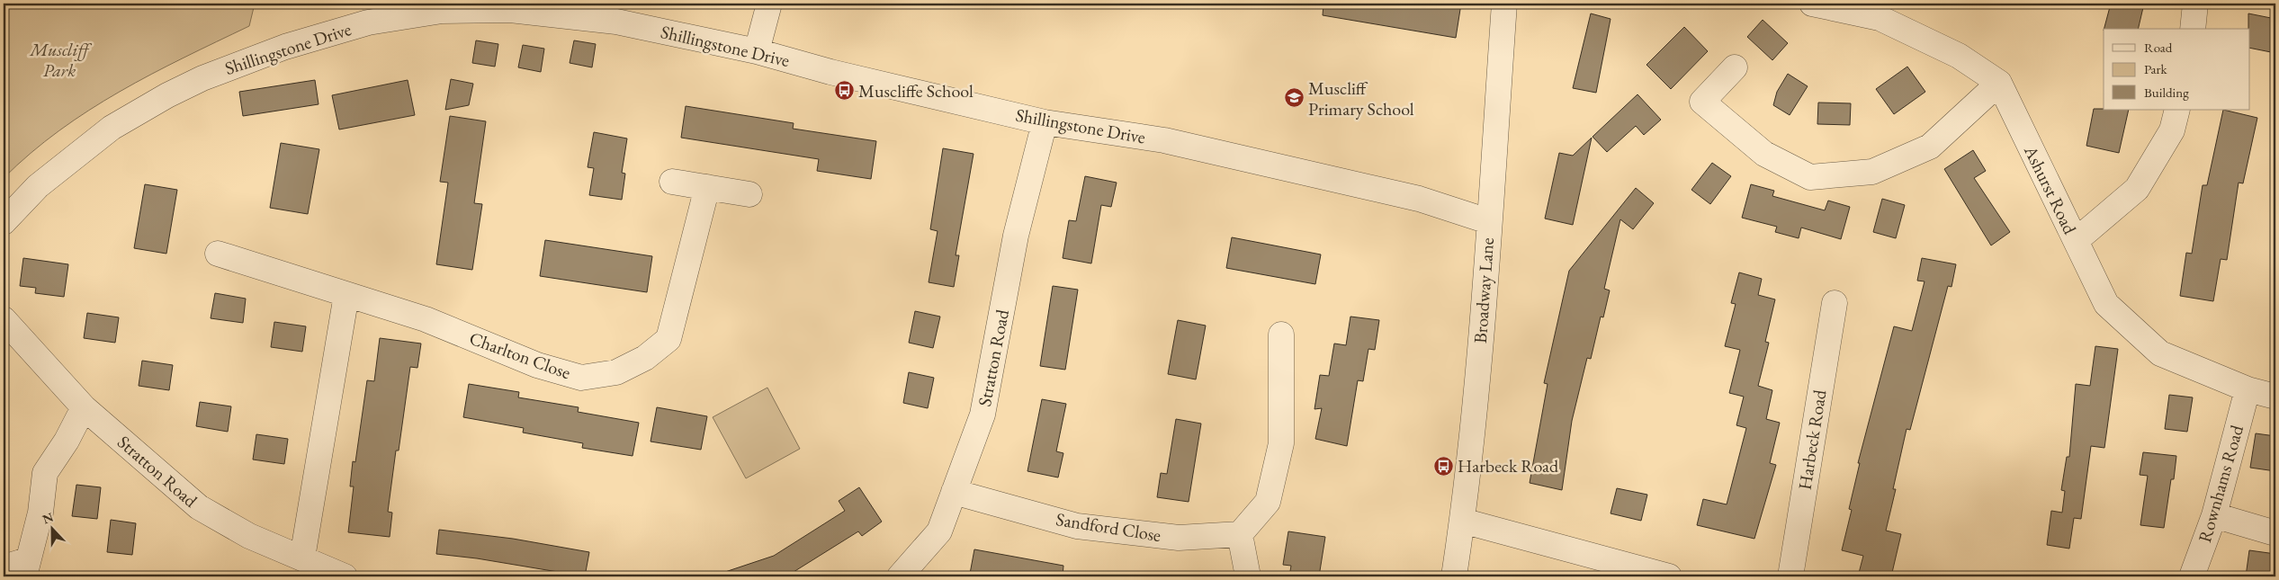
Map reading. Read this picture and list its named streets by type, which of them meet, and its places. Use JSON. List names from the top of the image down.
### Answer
{
  "streets": {
    "street": [
      "Shillingstone Drive",
      "Ashurst Road",
      "Broadway Lane",
      "Charlton Close",
      "Stratton Road",
      "Harbeck Road",
      "Rownhams Road",
      "Sandford Close"
    ]
  },
  "crossings": [
    ["Shillingstone Drive", "Broadway Lane"],
    ["Shillingstone Drive", "Stratton Road"],
    ["Ashurst Road", "Rownhams Road"],
    ["Stratton Road", "Sandford Close"]
  ],
  "parks": ["Muscliff Park"],
  "places": {
    "bus stop": ["Muscliffe School", "Harbeck Road"],
    "school or university": ["Muscliff Primary School"]
  },
  "legend": ["Road", "Park", "Building"],
  "north": "top"
}
